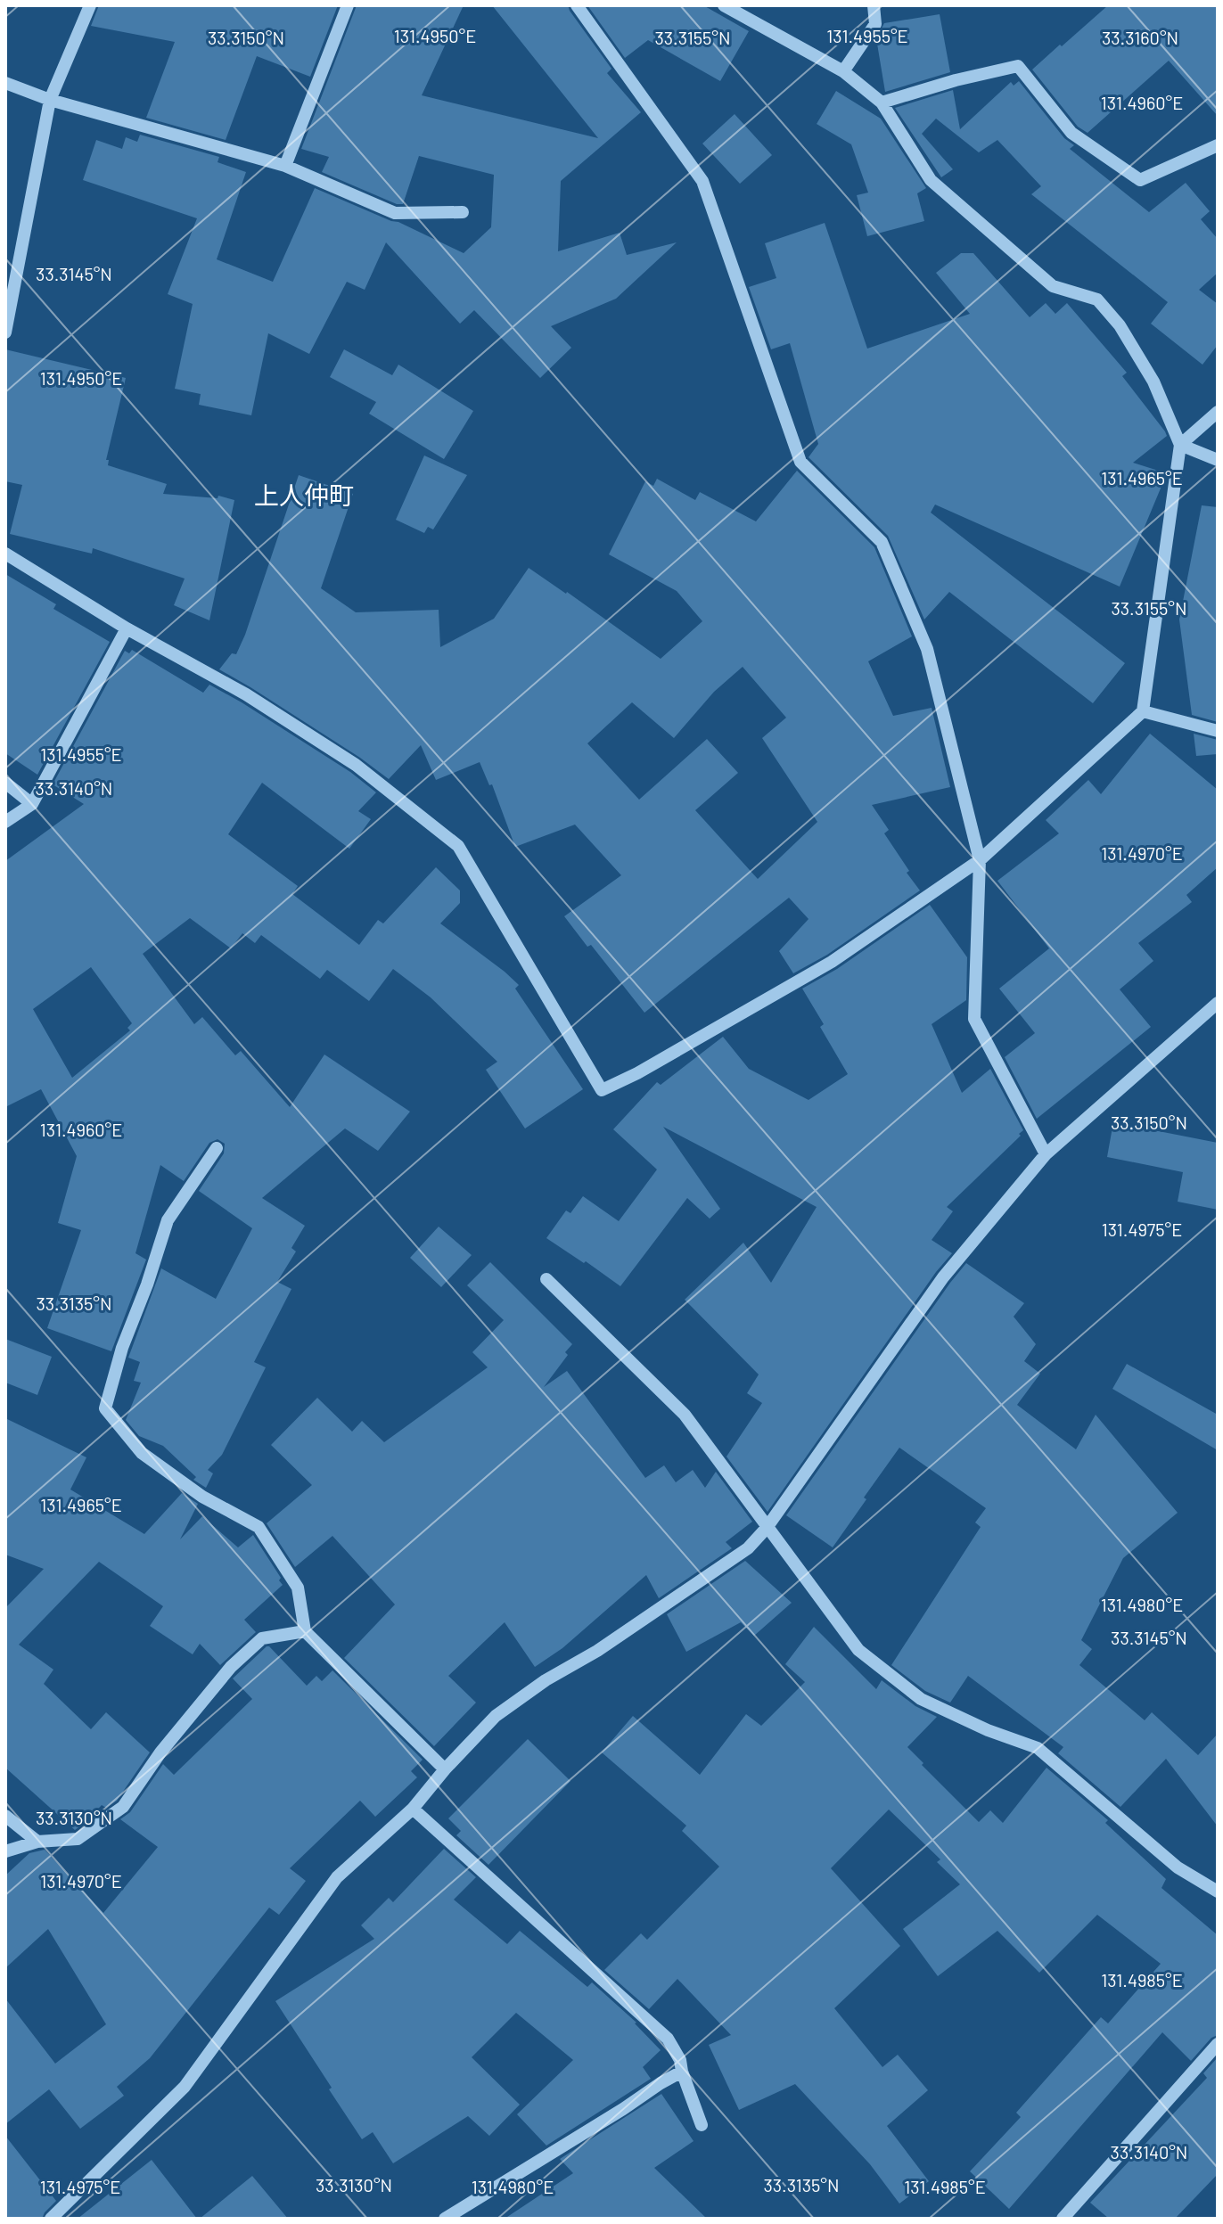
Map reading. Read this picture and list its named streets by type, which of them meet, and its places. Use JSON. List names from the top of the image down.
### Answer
{
  "districts": ["上人仲町"],
  "coordinates": [
    "131.4950°E",
    "131.4955°E",
    "33.3150°N",
    "33.3155°N",
    "33.3160°N",
    "131.4960°E",
    "33.3145°N",
    "131.4965°E",
    "33.3140°N",
    "131.4970°E",
    "131.4975°E",
    "33.3135°N",
    "131.4980°E",
    "33.3130°N",
    "131.4985°E"
  ]
}
